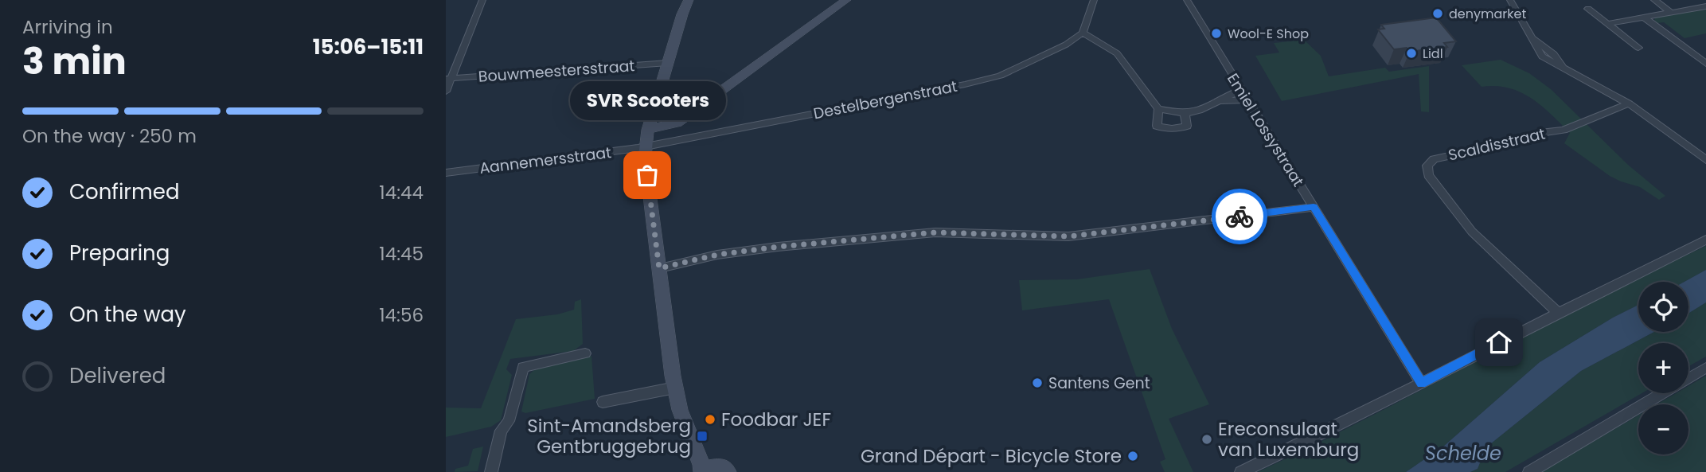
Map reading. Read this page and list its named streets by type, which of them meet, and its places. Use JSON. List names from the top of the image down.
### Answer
{
  "streets": {
    "street": [
      "Bouwmeestersstraat",
      "Destelbergenstraat",
      "Emiel Lossystraat",
      "Scaldisstraat",
      "Aannemersstraat"
    ]
  },
  "crossings": [
    ["Destelbergenstraat", "Aannemersstraat"]
  ],
  "water": ["Schelde"],
  "places": {
    "other": [
      "denymarket",
      "Wool-E Shop",
      "Lidl",
      "SVR Scooters",
      "Santens Gent",
      "Foodbar JEF",
      "Ereconsulaat van Luxemburg",
      "Grand Départ - Bicycle Store"
    ],
    "transit": ["Sint-Amandsberg Gentbruggebrug"]
  },
  "page": {
    "heading": ["3 min", "Arriving in", "15:06–15:11"],
    "bubble": "SVR Scooters",
    "bar": "On the way · 250 m",
    "list": [
      ["Confirmed", "14:44"],
      ["Preparing", "14:45"],
      ["On the way", "14:56"],
      "Delivered"
    ],
    "map_buttons": ["+", "−"]
  }
}
